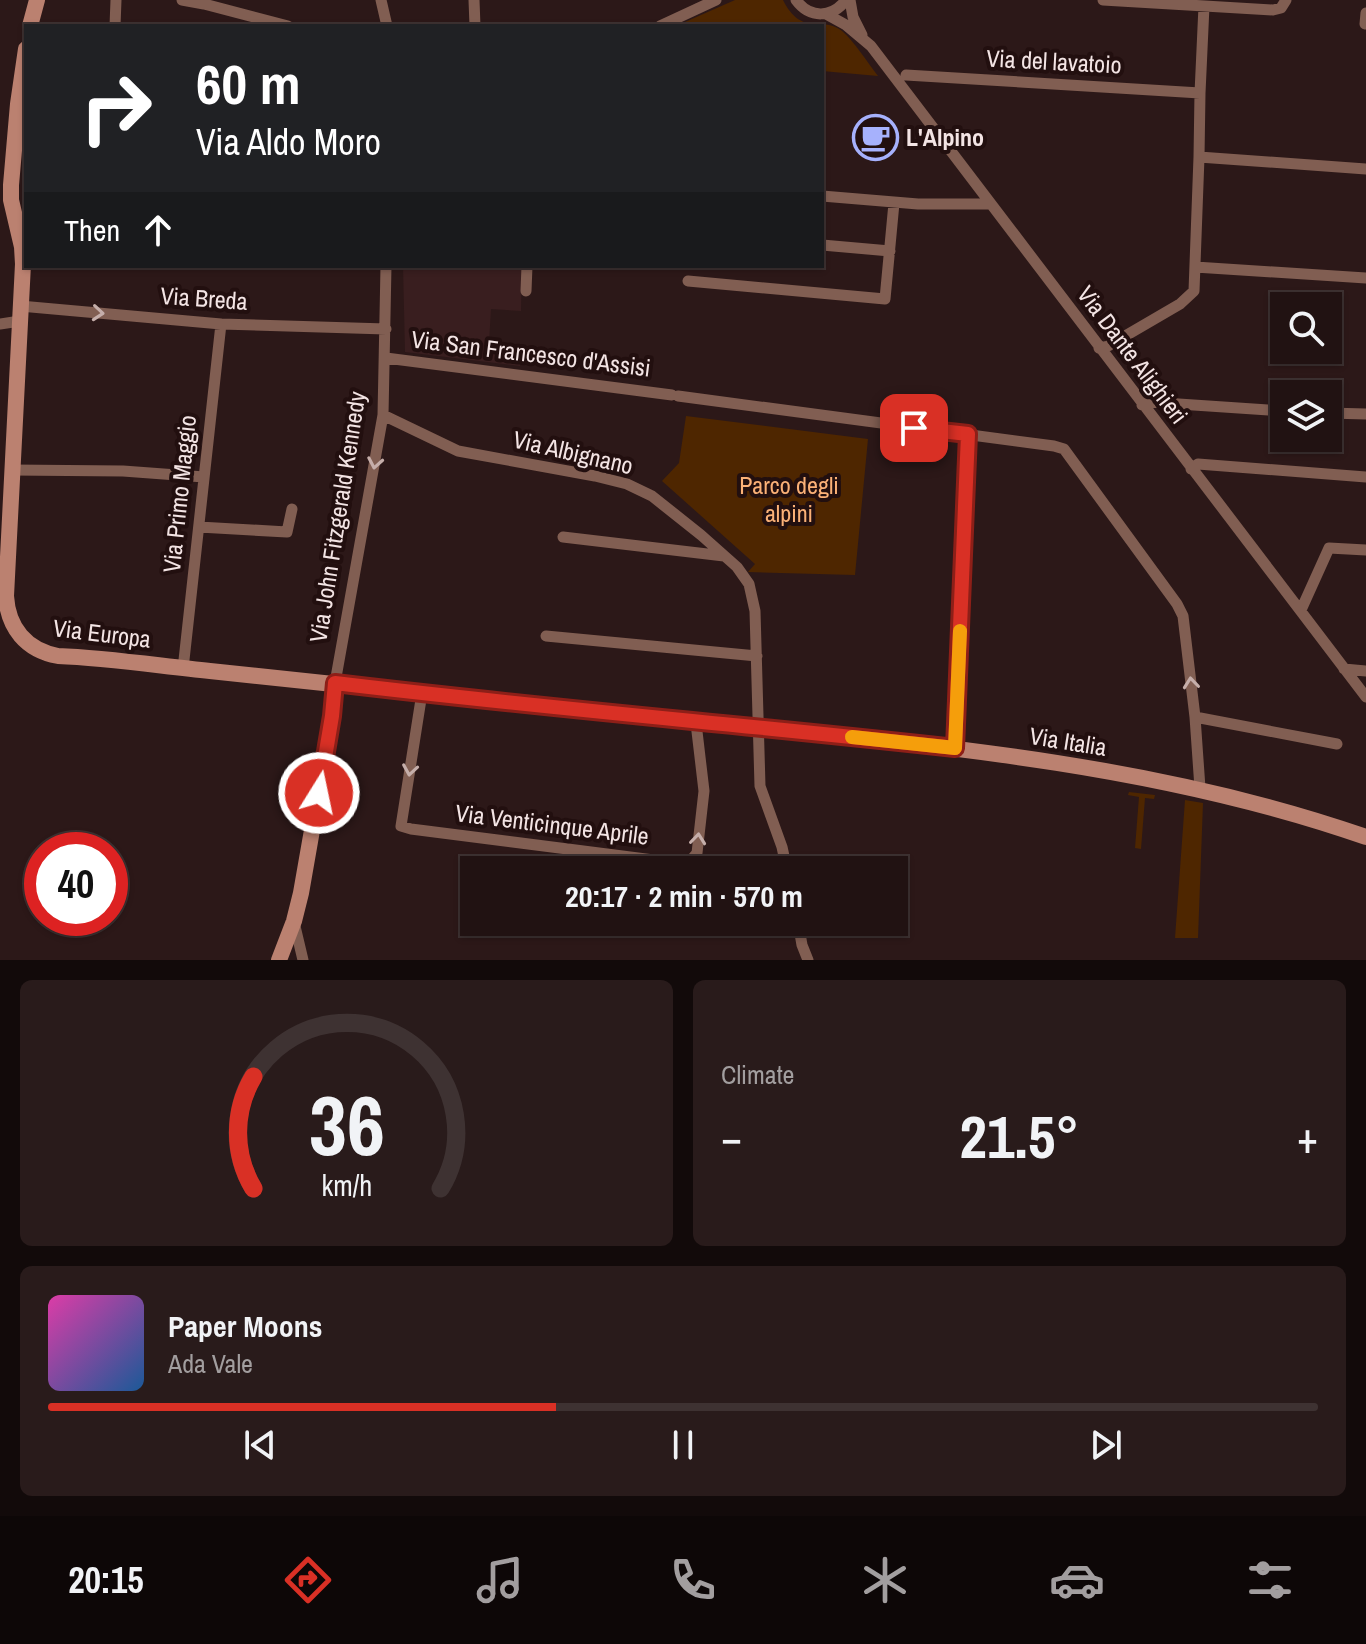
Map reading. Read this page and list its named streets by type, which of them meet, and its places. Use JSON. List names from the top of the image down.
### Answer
{
  "streets": {
    "street": [
      "Via del lavatoio",
      "Via Breda",
      "Via San Francesco d'Assisi",
      "Via Dante Alighieri",
      "Via Albignano",
      "Via Primo Maggio",
      "Via John Fitzgerald Kennedy",
      "Via Europa",
      "Via Italia",
      "Via Venticinque Aprile"
    ]
  },
  "crossings": [
    ["Via Breda", "Via Primo Maggio"],
    ["Via Breda", "Via John Fitzgerald Kennedy"],
    ["Via Breda", "Via Europa"],
    ["Via San Francesco d'Assisi", "Via John Fitzgerald Kennedy"],
    ["Via Albignano", "Via John Fitzgerald Kennedy"],
    ["Via Albignano", "Via Italia"],
    ["Via Primo Maggio", "Via Europa"],
    ["Via John Fitzgerald Kennedy", "Via Europa"],
    ["Via Europa", "Via Italia"],
    ["Via Europa", "Via Venticinque Aprile"],
    ["Via Italia", "Via Venticinque Aprile"]
  ],
  "one_way": ["Via Breda", "Via San Francesco d'Assisi", "Via John Fitzgerald Kennedy"],
  "parks": ["Parco degli alpini"],
  "places": {
    "cafe": ["L'Alpino"]
  },
  "page": {
    "turn": ["60 m", "Via Aldo Moro"],
    "then": "Then",
    "limit": "40",
    "trip": "20:17 · 2 min · 570 m",
    "tile": "Climate",
    "heat": ["−", "21.5°", "+"],
    "song": ["Paper Moons", "Ada Vale"],
    "tabs": "20:15",
    "gauge": ["36", "km/h"]
  }
}
